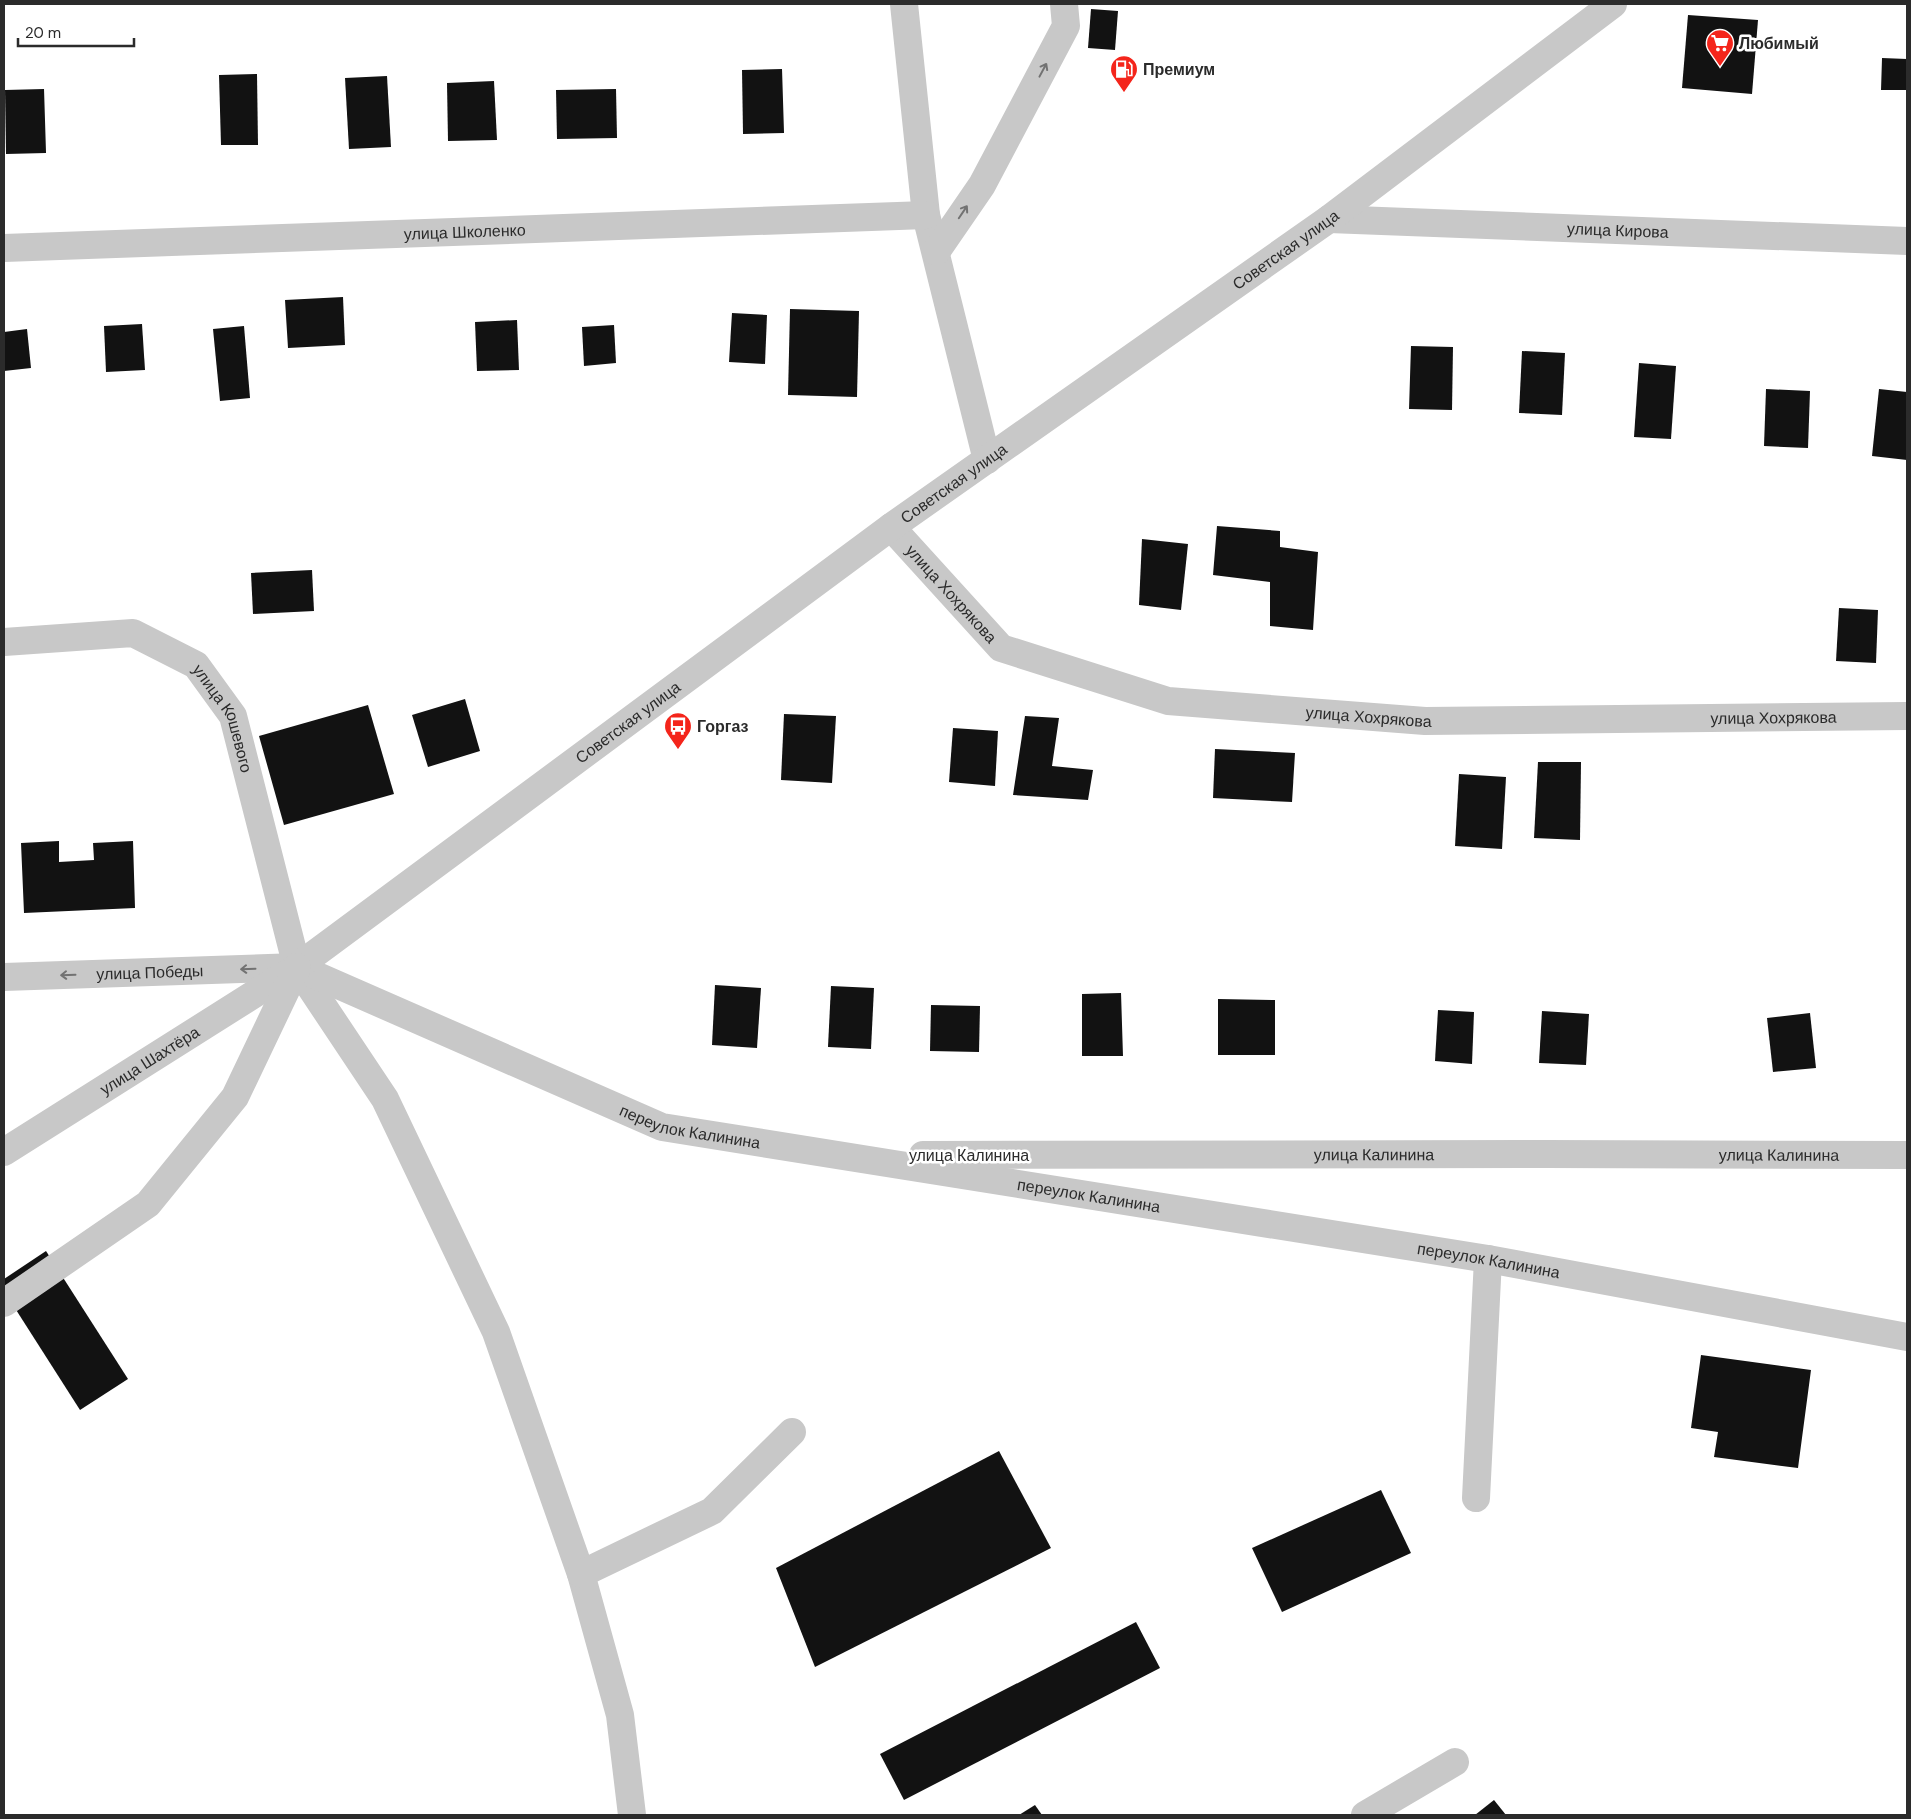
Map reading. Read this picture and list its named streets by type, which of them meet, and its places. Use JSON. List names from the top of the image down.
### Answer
{
  "streets": {
    "street": [
      "улица Кирова",
      "улица Школенко",
      "Советская улица",
      "улица Хохрякова",
      "улица Кошевого",
      "улица Победы",
      "улица Шахтёра",
      "переулок Калинина",
      "улица Калинина"
    ]
  },
  "crossings": [
    ["улица Кирова", "Советская улица"],
    ["Советская улица", "улица Хохрякова"],
    ["Советская улица", "улица Кошевого"],
    ["Советская улица", "улица Победы"],
    ["Советская улица", "улица Шахтёра"],
    ["Советская улица", "переулок Калинина"],
    ["улица Кошевого", "улица Победы"],
    ["улица Кошевого", "улица Шахтёра"],
    ["улица Кошевого", "переулок Калинина"],
    ["улица Победы", "улица Шахтёра"],
    ["улица Победы", "переулок Калинина"],
    ["улица Шахтёра", "переулок Калинина"],
    ["переулок Калинина", "улица Калинина"]
  ],
  "one_way": ["улица Победы"],
  "places": {
    "supermarket": ["Любимый"],
    "fuel station": ["Премиум"],
    "bus stop": ["Горгаз"]
  },
  "scale_bar": "20 m"
}
